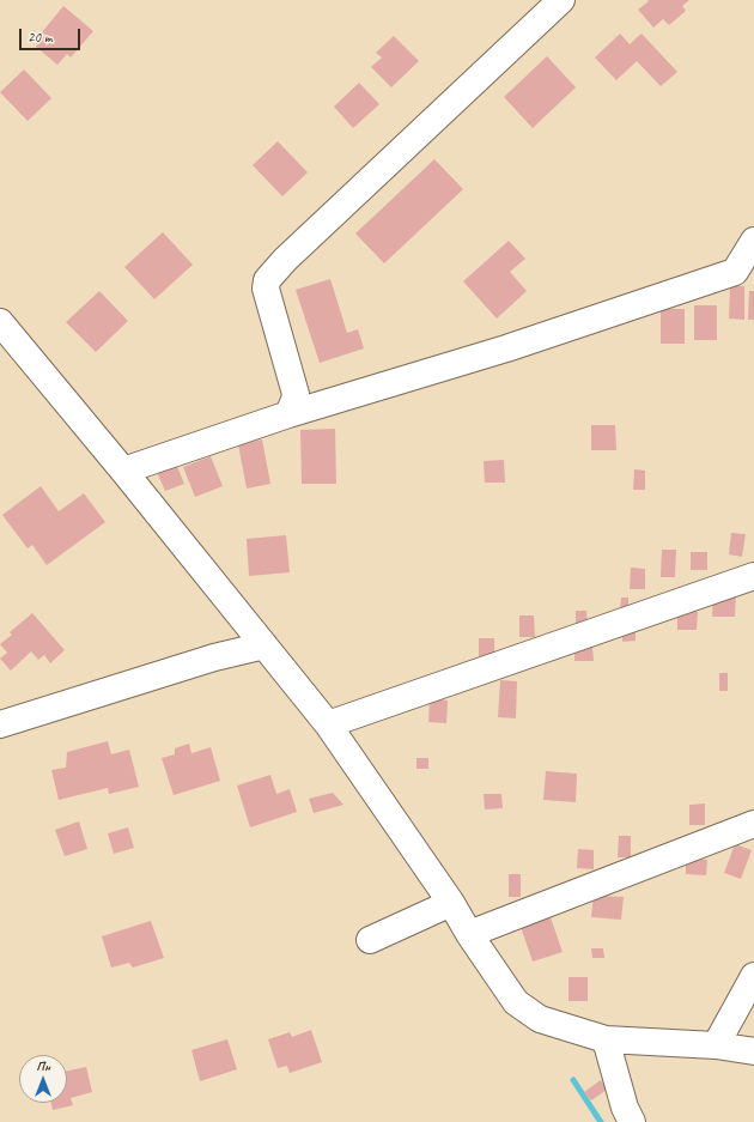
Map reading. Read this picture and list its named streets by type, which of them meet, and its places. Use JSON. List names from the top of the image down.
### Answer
{
  "scale_bar": "20 m",
  "north": "top"
}
